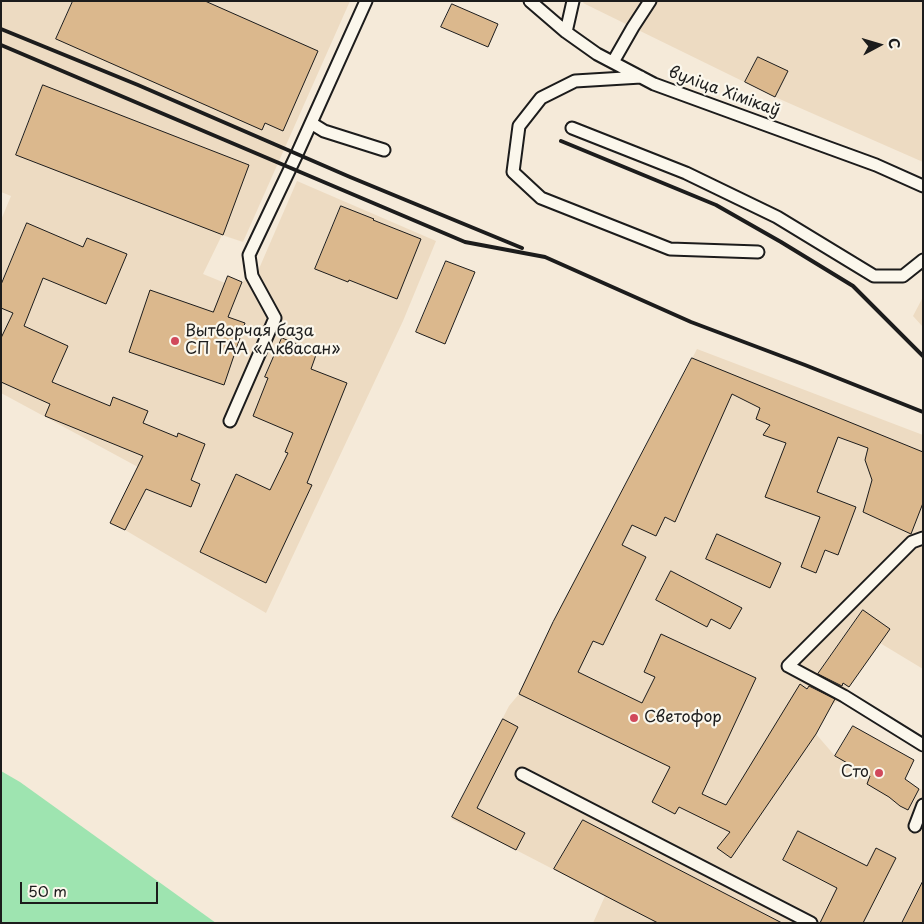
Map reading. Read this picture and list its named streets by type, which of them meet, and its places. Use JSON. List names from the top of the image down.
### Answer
{
  "streets": {
    "lane": ["вуліца Хімікаў"]
  },
  "places": ["Вытворчая база СП ТАА «Аквасан»", "Светофор", "Сто"],
  "scale_bar": "50 m",
  "north": "right"
}
